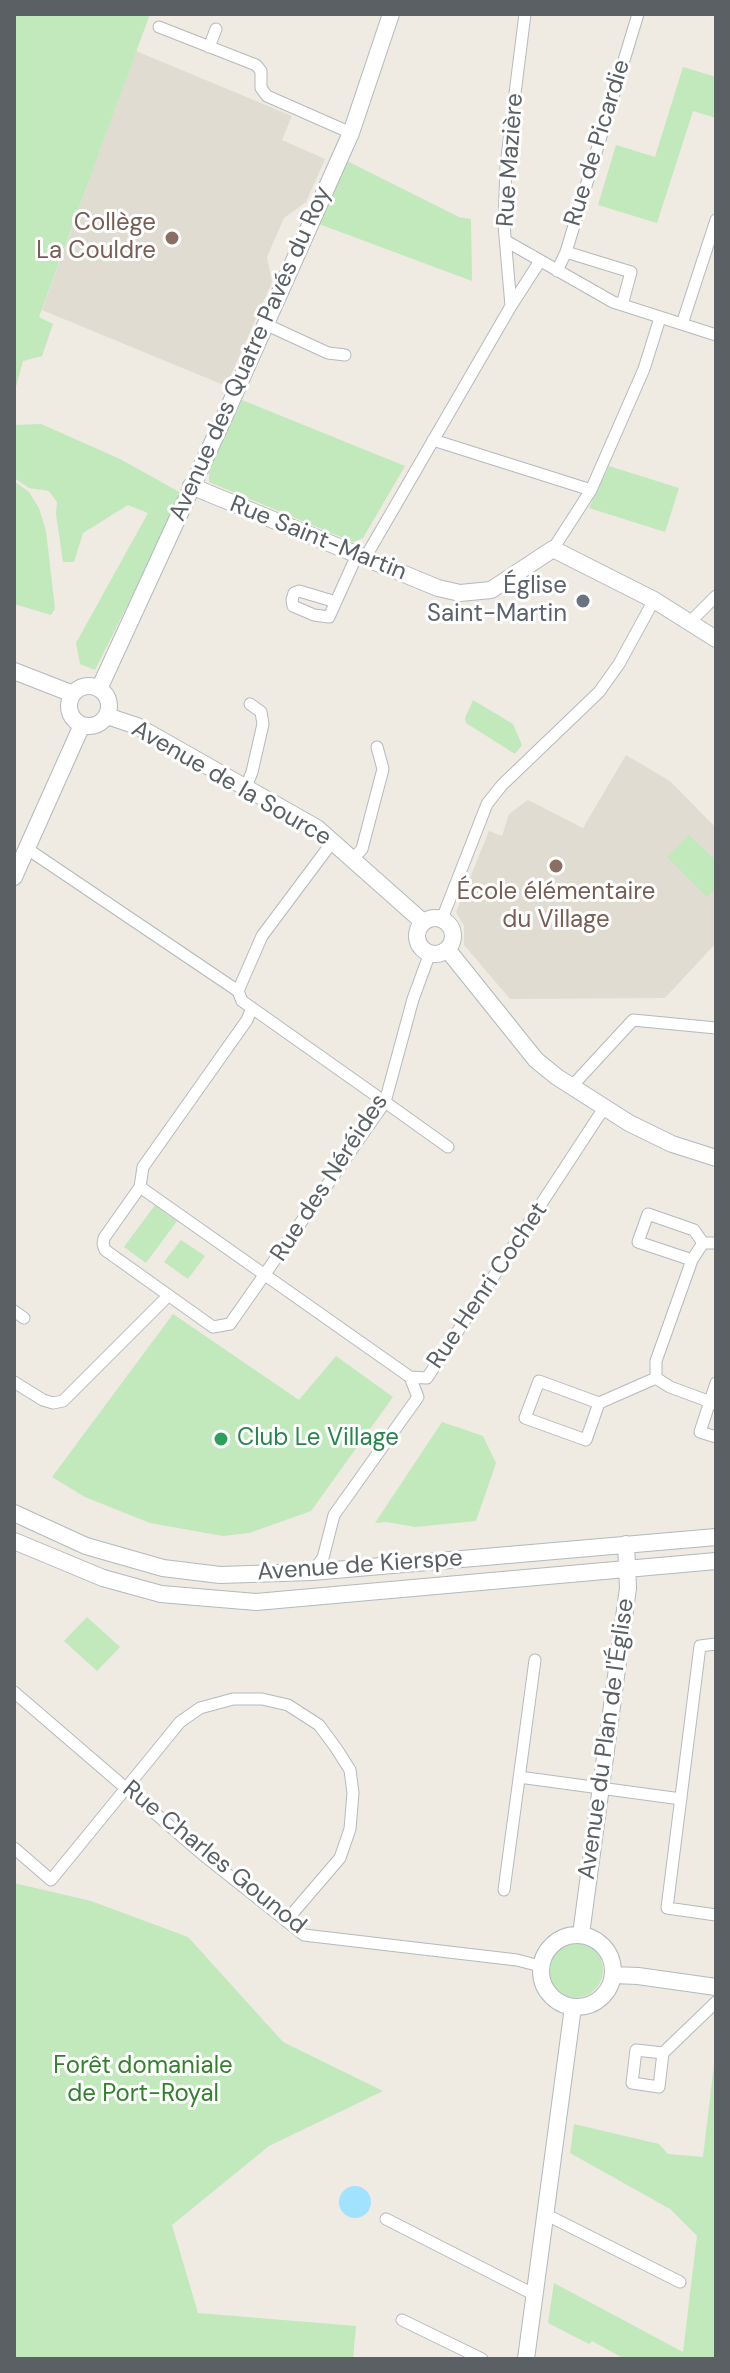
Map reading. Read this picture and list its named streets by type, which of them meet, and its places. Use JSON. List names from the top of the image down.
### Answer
{
  "streets": {
    "street": [
      "Rue de Picardie",
      "Rue Mazière",
      "Avenue des Quatre Pavés du Roy",
      "Rue Saint-Martin",
      "Avenue de la Source",
      "Rue des Néréides",
      "Rue Henri Cochet",
      "Avenue de Kierspe",
      "Avenue du Plan de l'Église",
      "Rue Charles Gounod"
    ]
  },
  "crossings": [
    ["Avenue des Quatre Pavés du Roy", "Rue Saint-Martin"],
    ["Avenue des Quatre Pavés du Roy", "Avenue de la Source"],
    ["Avenue de la Source", "Rue des Néréides"],
    ["Rue Henri Cochet", "Avenue de Kierspe"],
    ["Avenue de Kierspe", "Avenue du Plan de l'Église"],
    ["Avenue du Plan de l'Église", "Rue Charles Gounod"]
  ],
  "parks": ["Forêt domaniale de Port-Royal"],
  "places": [
    "Collège La Couldre",
    "Église Saint-Martin",
    "École élémentaire du Village",
    "Club Le Village"
  ]
}
